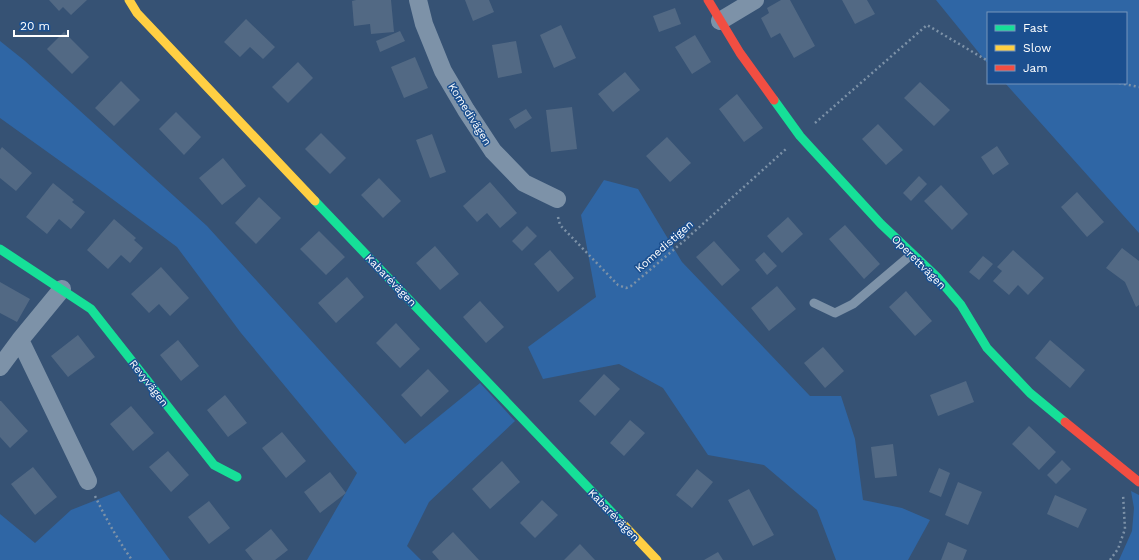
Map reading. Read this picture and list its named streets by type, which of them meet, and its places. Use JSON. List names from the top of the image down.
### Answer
{
  "streets": {
    "street": [
      "Komedivägen",
      "Operettvägen",
      "Kabarévägen",
      "Revyvägen"
    ],
    "path": ["Komedistigen"]
  },
  "crossings": [
    ["Komedivägen", "Komedistigen"],
    ["Komedistigen", "Operettvägen"]
  ],
  "legend": ["Fast", "Slow", "Jam"],
  "scale_bar": "20 m"
}
